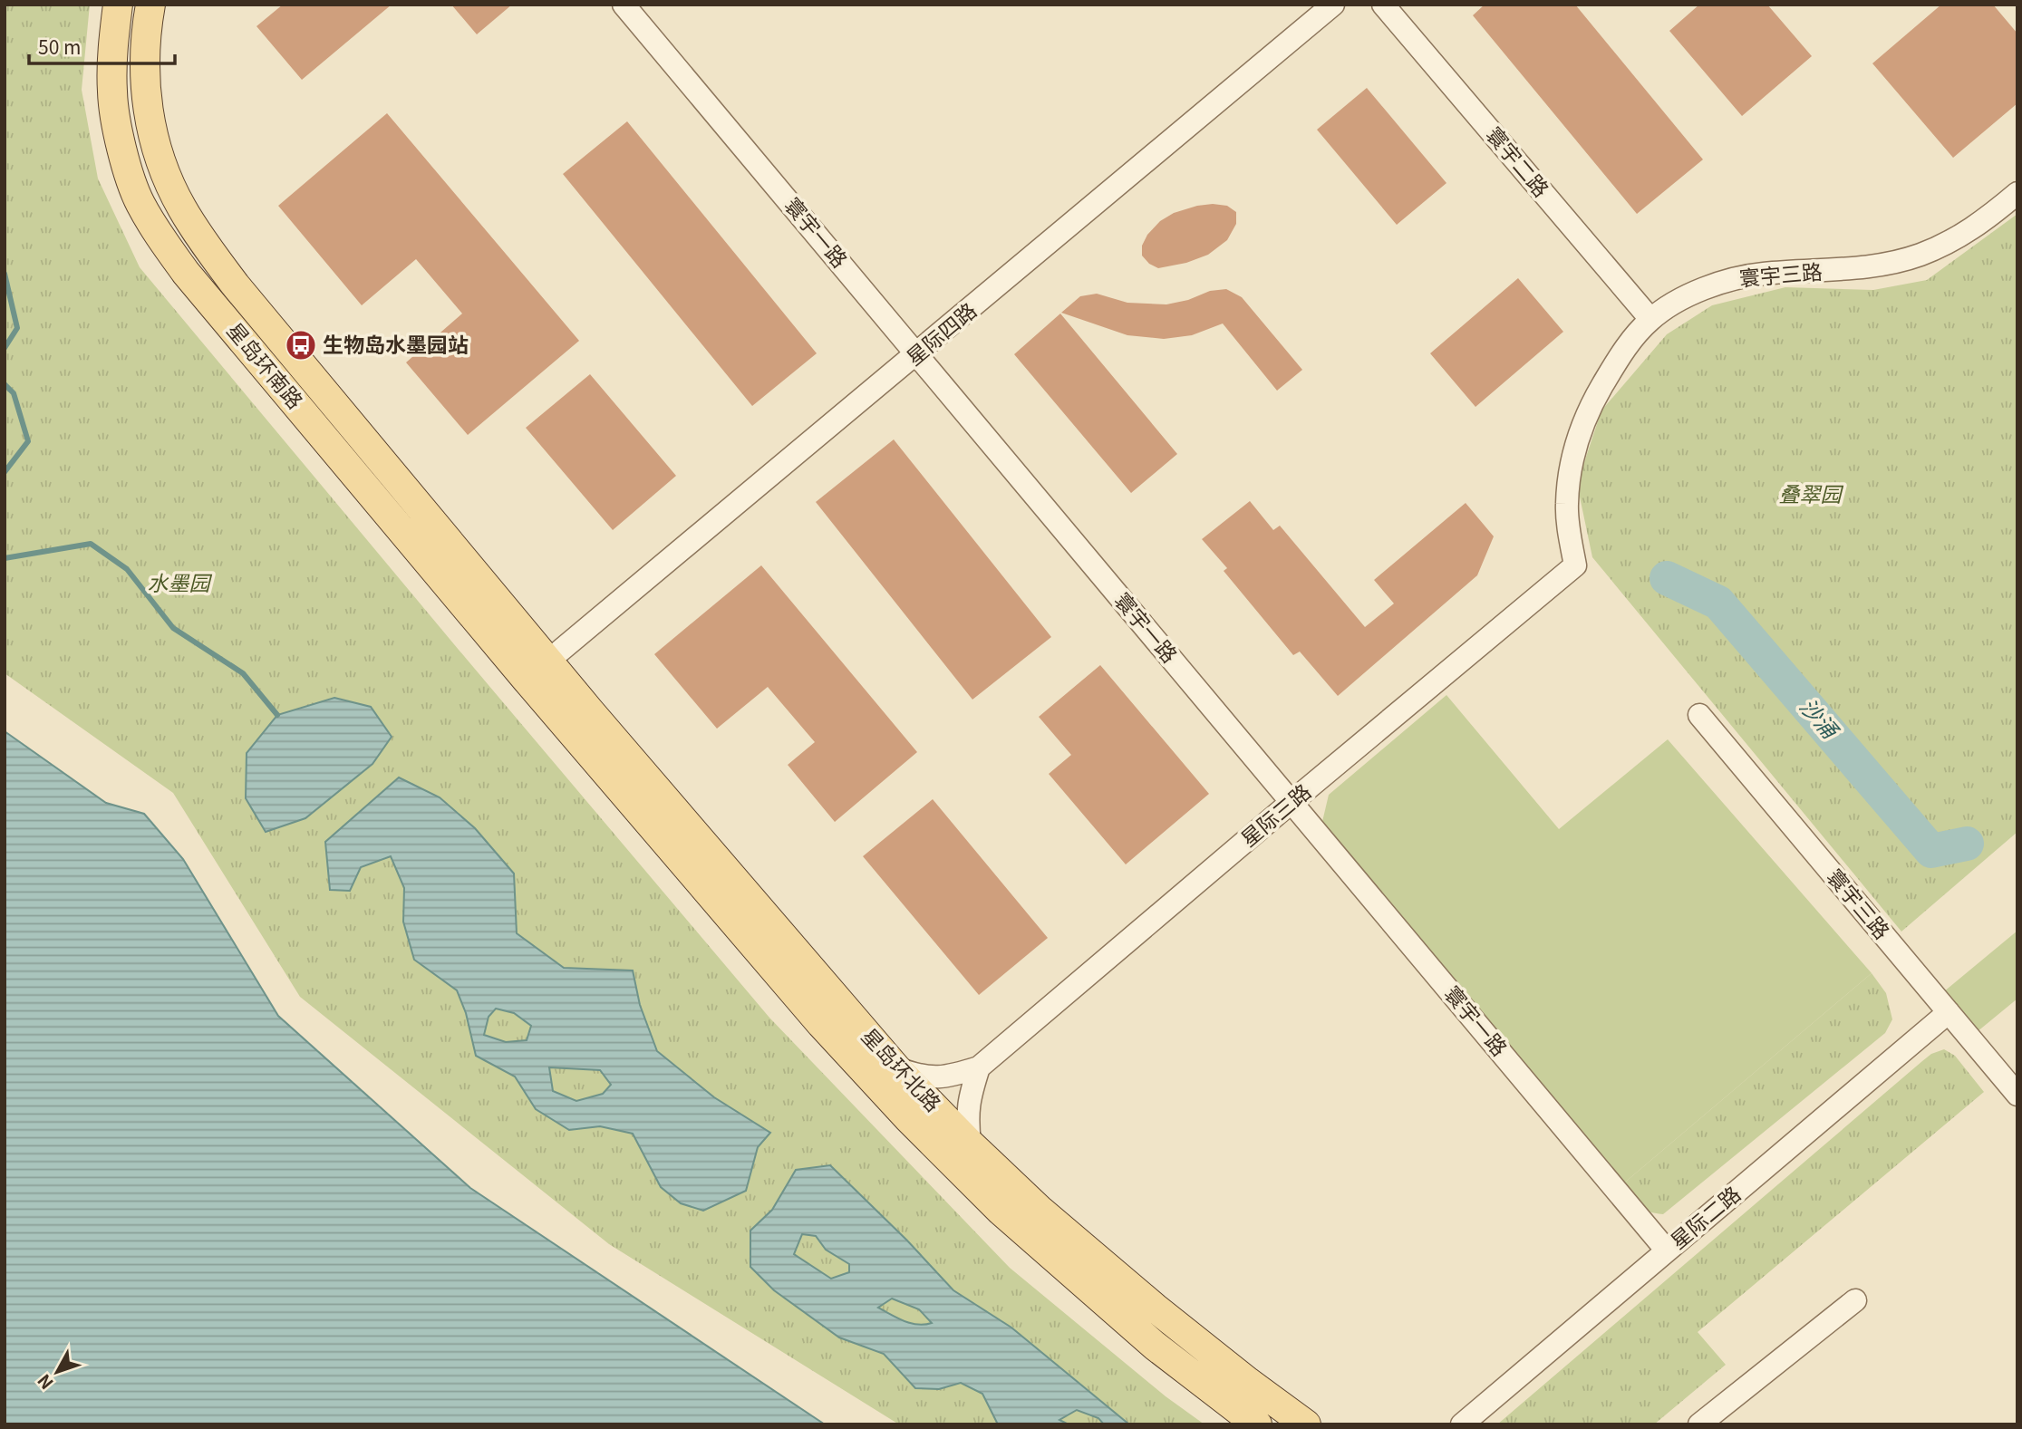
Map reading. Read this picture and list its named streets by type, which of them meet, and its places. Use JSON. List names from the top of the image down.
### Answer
{
  "streets": {
    "main road": ["星岛环南路", "星岛环北路"],
    "street": [
      "寰宇二路",
      "寰宇一路",
      "寰宇三路",
      "星际四路",
      "星际三路",
      "星际二路"
    ]
  },
  "crossings": [
    ["寰宇二路", "寰宇三路"],
    ["寰宇一路", "星际四路"],
    ["寰宇一路", "星际三路"],
    ["寰宇一路", "星际二路"],
    ["寰宇三路", "星际三路"],
    ["寰宇三路", "星际二路"],
    ["星际四路", "星岛环南路"],
    ["星际四路", "星岛环北路"],
    ["星岛环南路", "星岛环北路"],
    ["星际三路", "星岛环北路"]
  ],
  "water": ["沙涌"],
  "parks": ["叠翠园", "水墨园"],
  "places": {
    "bus stop": ["生物岛水墨园站"]
  },
  "scale_bar": "50 m",
  "north": "bottom left"
}
